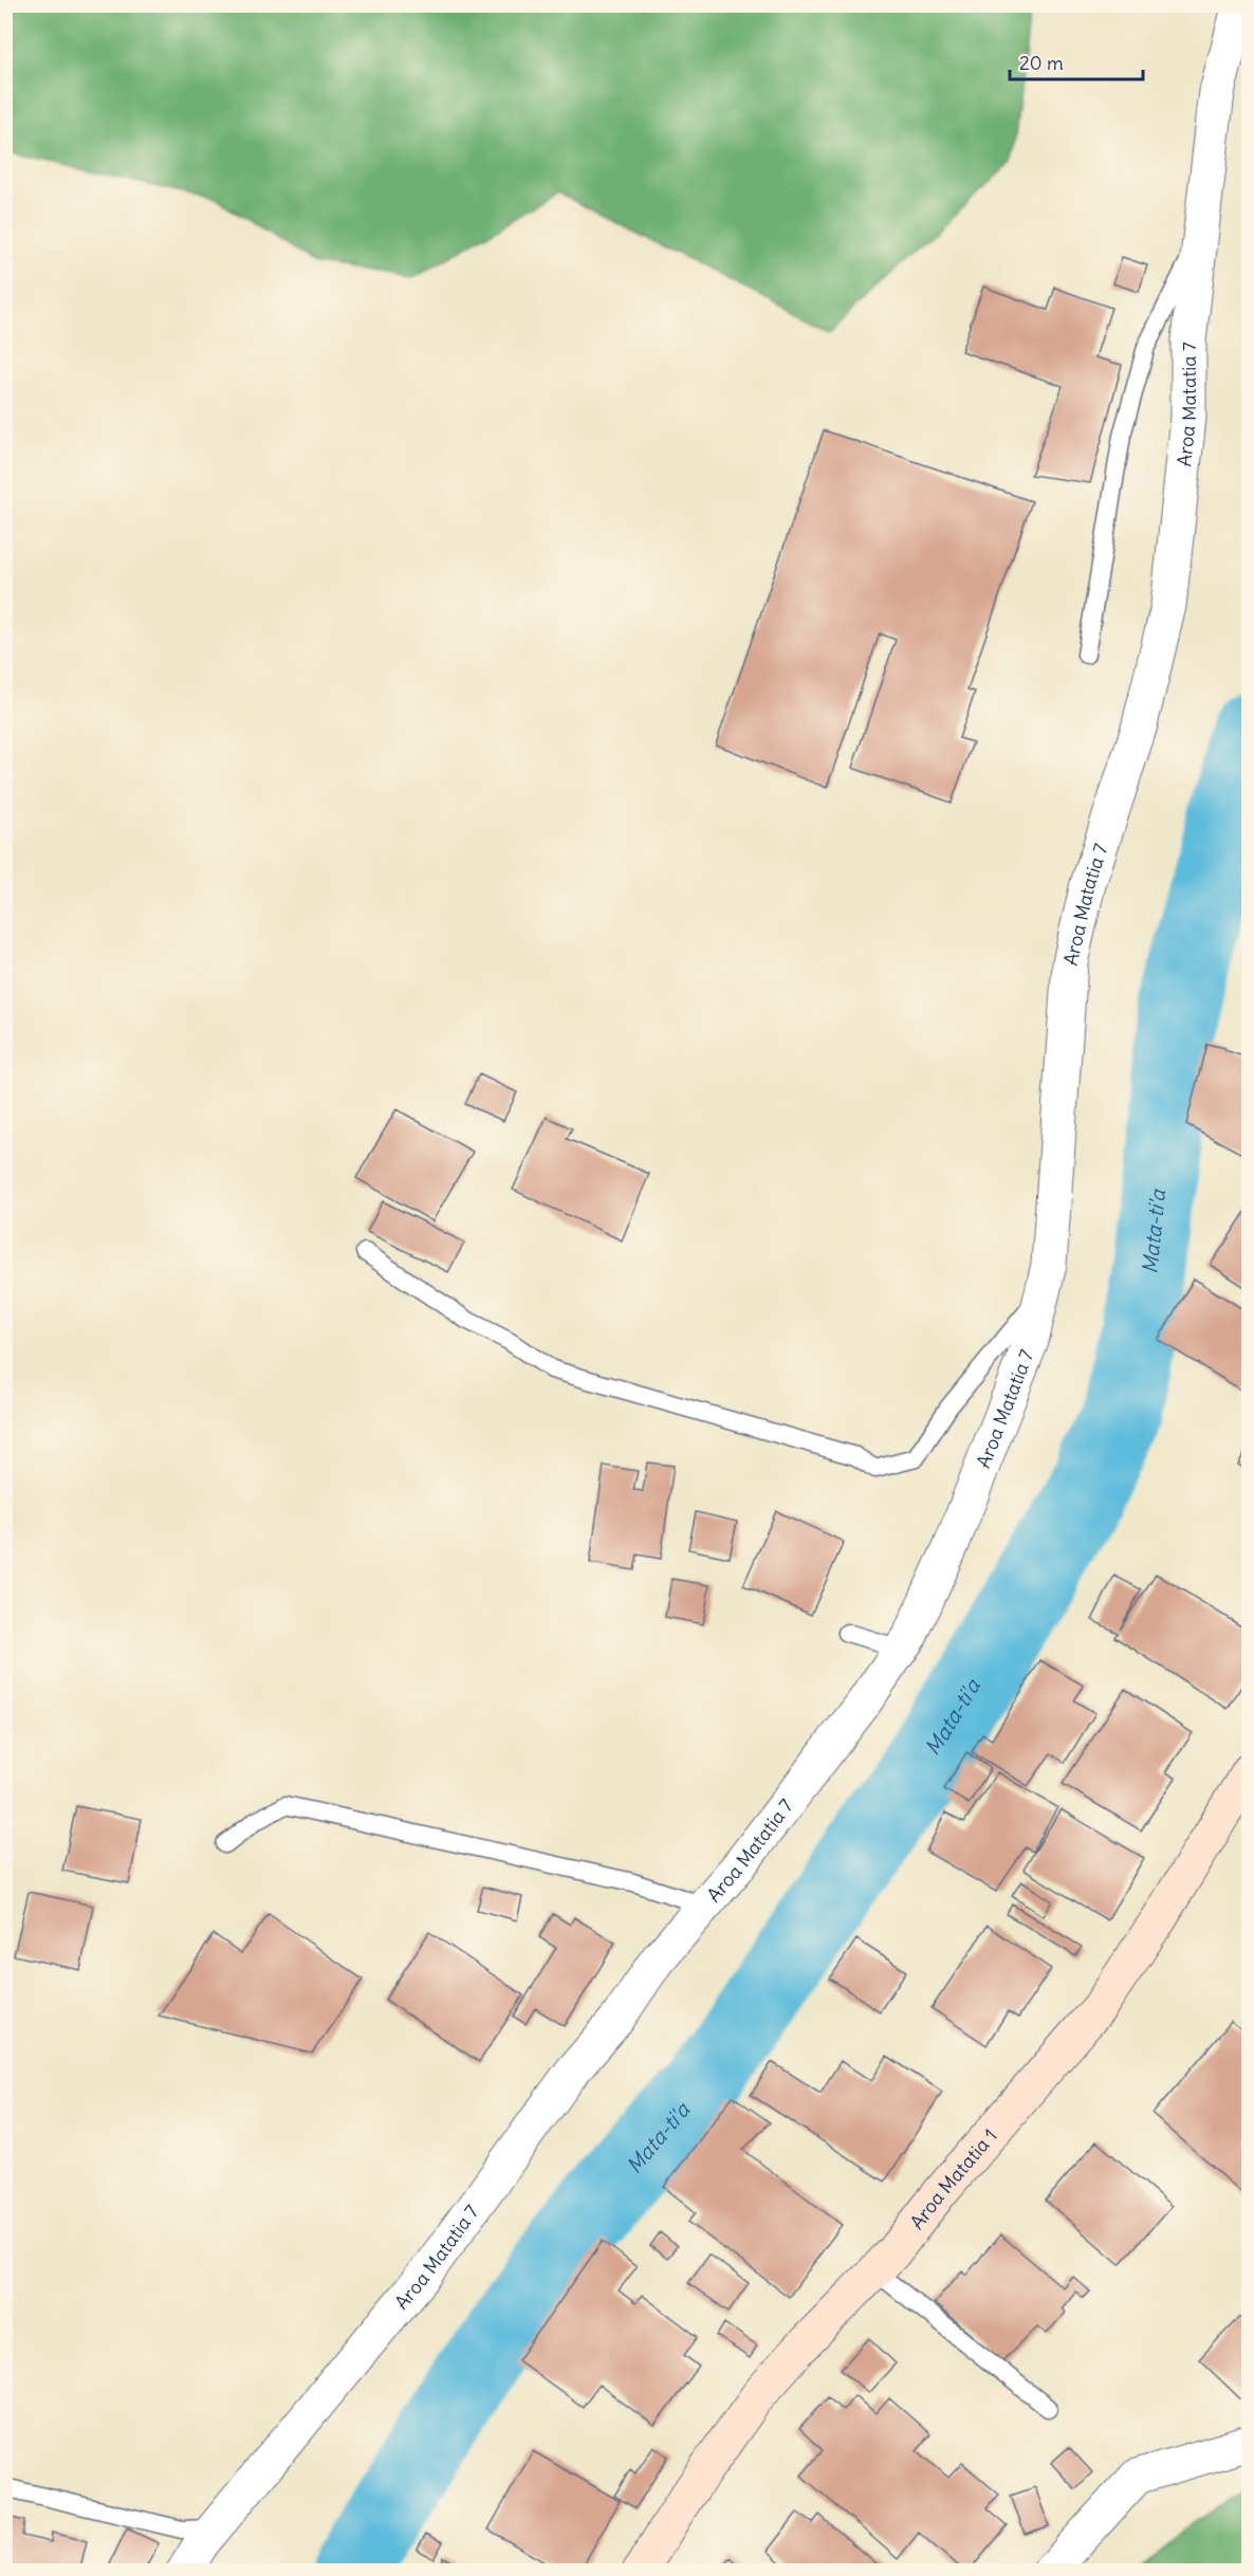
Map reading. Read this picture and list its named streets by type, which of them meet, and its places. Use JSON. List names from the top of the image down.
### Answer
{
  "streets": {
    "main road": ["Aroa Matatia 1"],
    "street": ["Aroa Matatia 7"]
  },
  "water": ["Mata-ti'a"],
  "scale_bar": "20 m"
}
